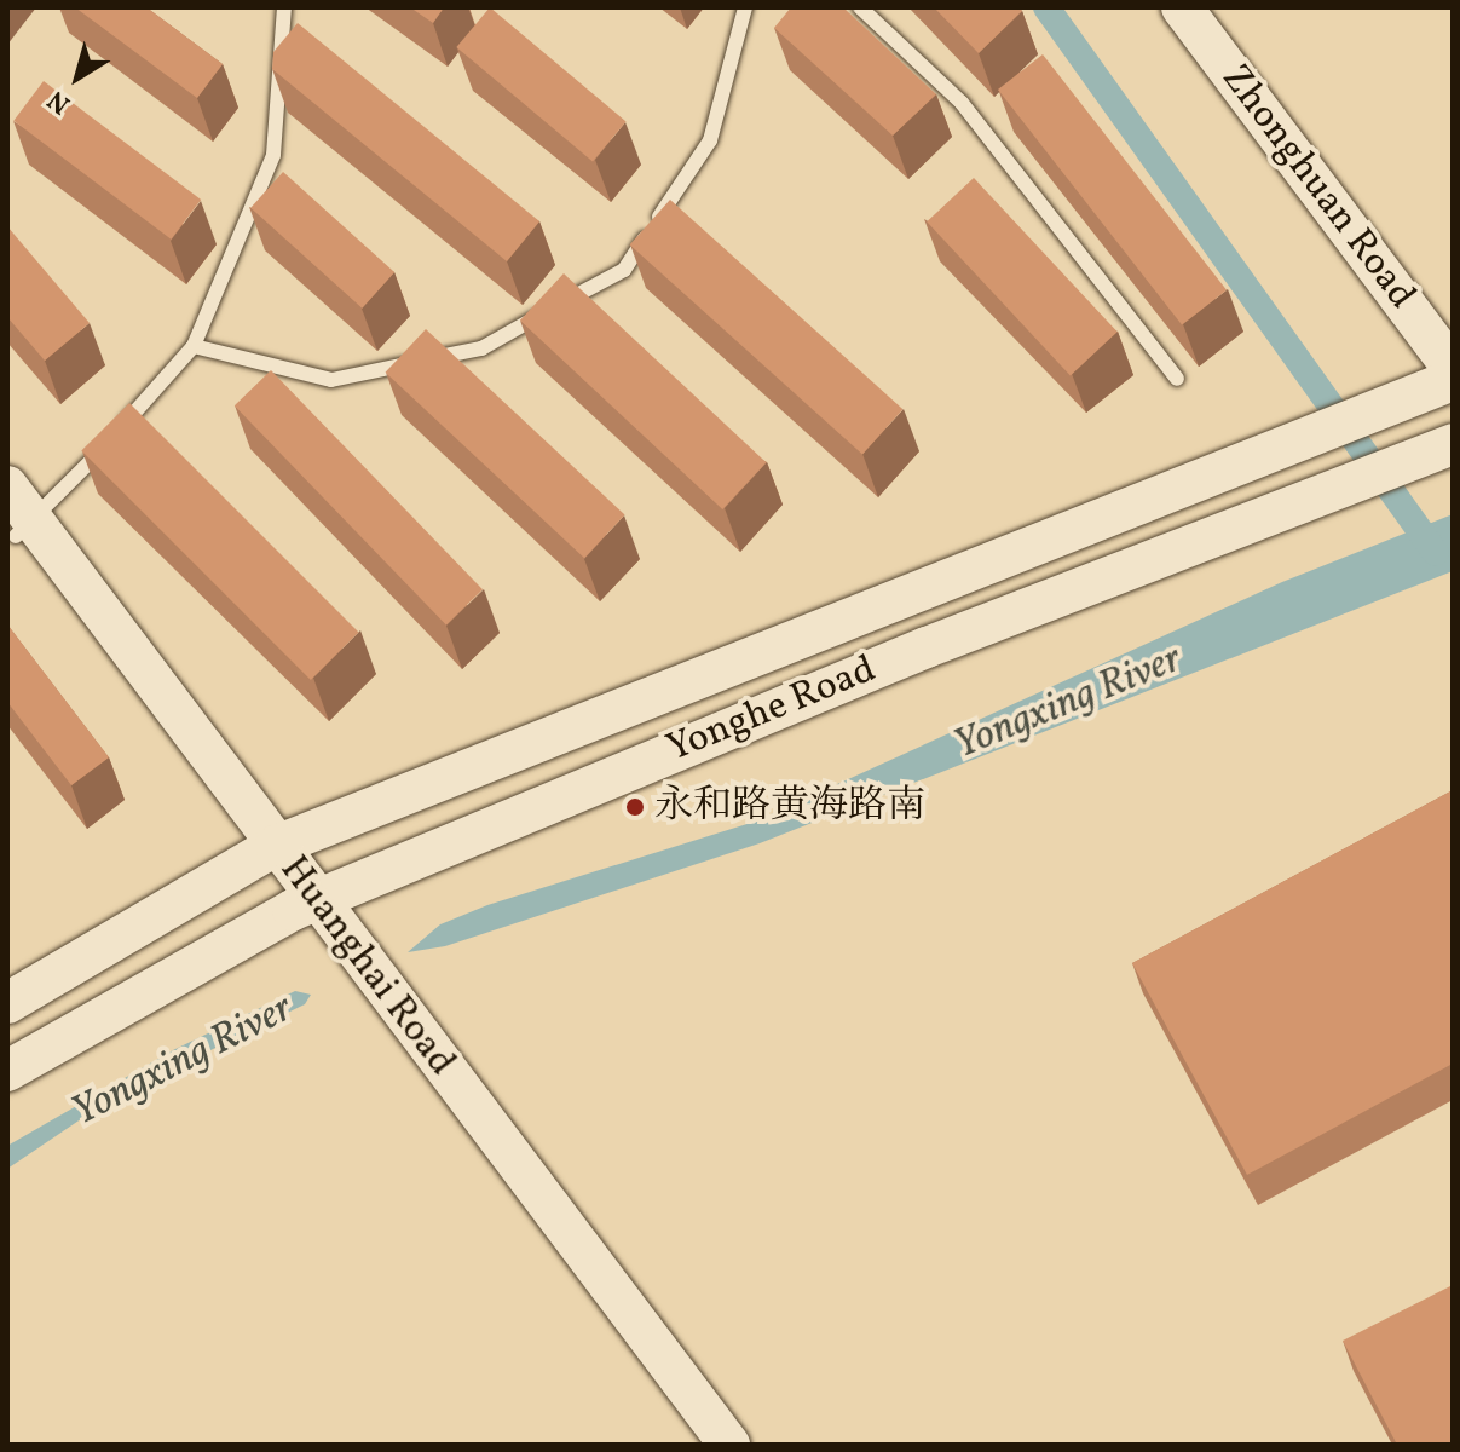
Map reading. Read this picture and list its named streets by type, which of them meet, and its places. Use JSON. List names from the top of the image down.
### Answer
{
  "streets": {
    "main road": ["Zhonghuan Road", "Yonghe Road", "Huanghai Road"]
  },
  "crossings": [
    ["Yonghe Road", "Huanghai Road"]
  ],
  "water": ["Yongxing River"],
  "places": ["永和路黄海路南"],
  "north": "bottom left"
}
